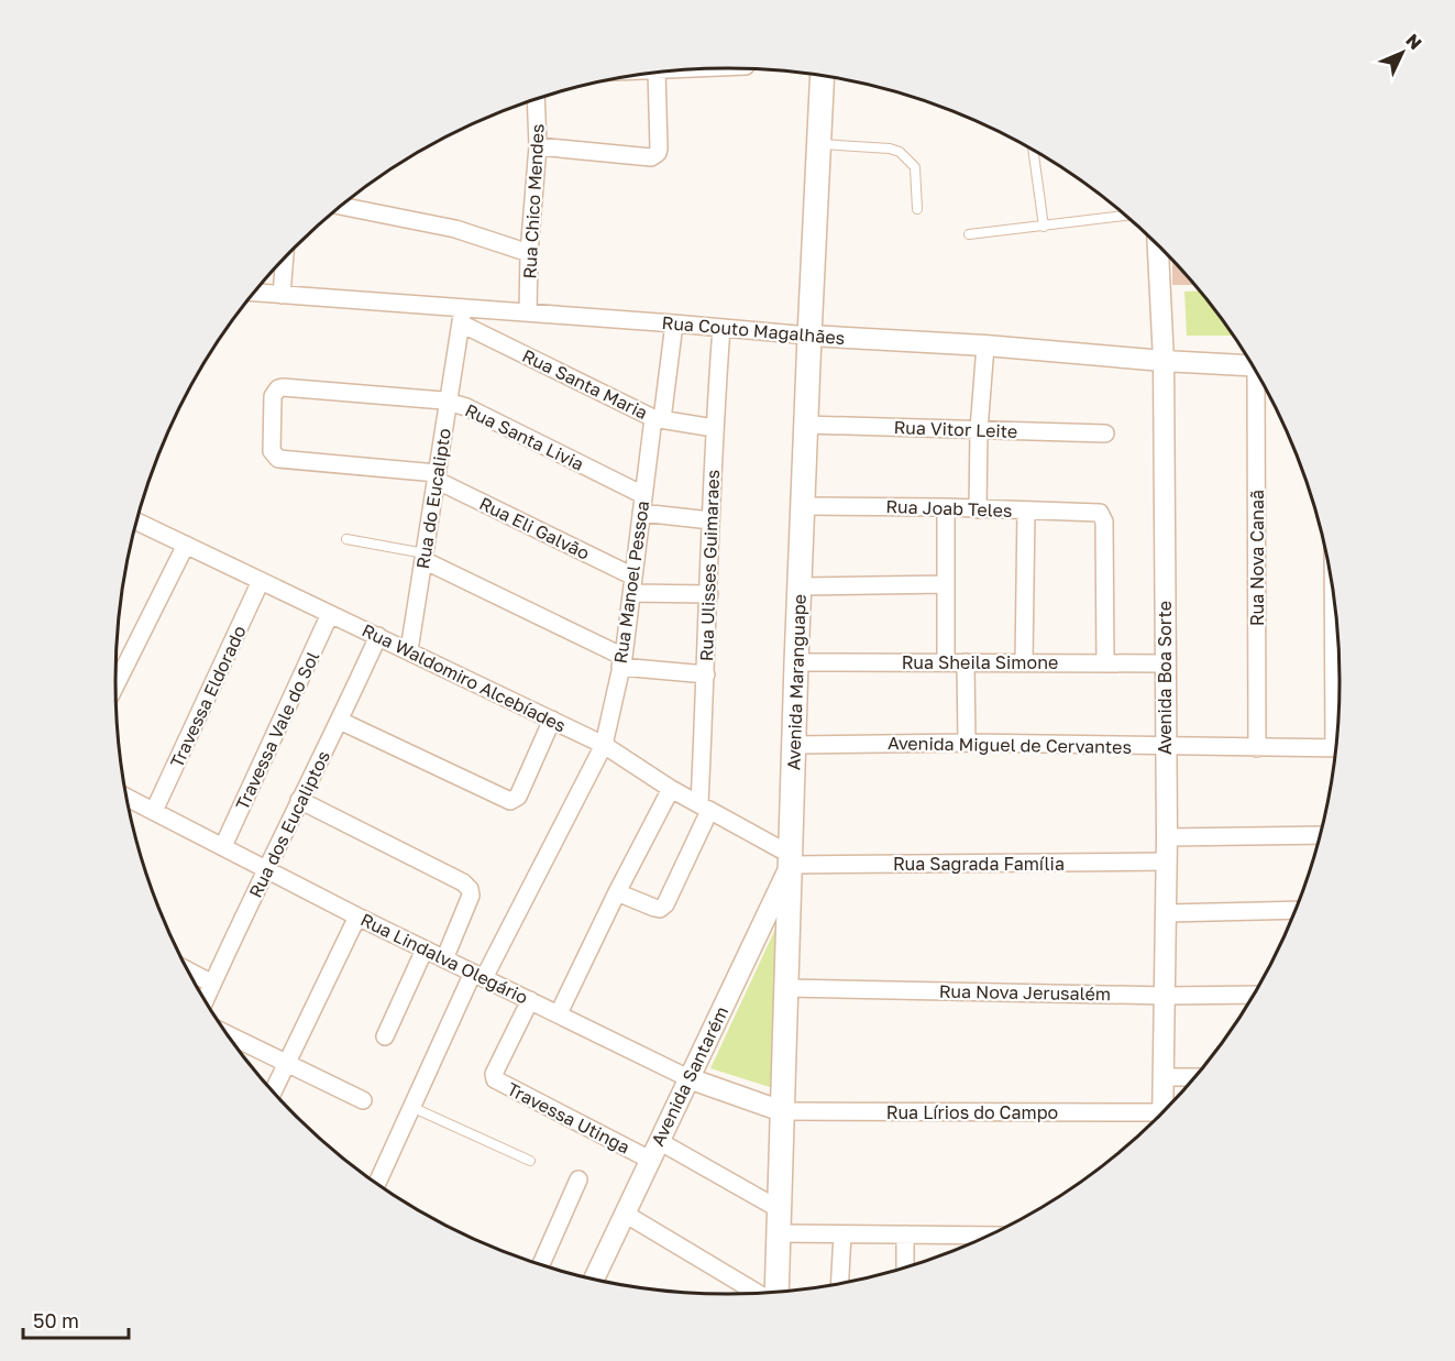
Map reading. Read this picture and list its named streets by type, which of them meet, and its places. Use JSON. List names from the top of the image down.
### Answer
{
  "streets": {
    "main road": ["Avenida Maranguape"],
    "street": [
      "Rua Chico Mendes",
      "Rua Couto Magalhães",
      "Rua Santa Maria",
      "Rua Vitor Leite",
      "Rua Santa Livia",
      "Rua do Eucalipto",
      "Rua Joab Teles",
      "Rua Eli Galvão",
      "Rua Nova Canaã",
      "Rua Ulisses Guimaraes",
      "Rua Manoel Pessoa",
      "Rua Sheila Simone",
      "Rua Waldomiro Alcebíades",
      "Avenida Boa Sorte",
      "Travessa Eldorado",
      "Travessa Vale do Sol",
      "Avenida Miguel de Cervantes",
      "Rua dos Eucaliptos",
      "Rua Sagrada Família",
      "Rua Lindalva Olegário",
      "Rua Nova Jerusalém",
      "Avenida Santarém",
      "Rua Lírios do Campo",
      "Travessa Utinga"
    ]
  },
  "crossings": [
    ["Rua Chico Mendes", "Rua Couto Magalhães"],
    ["Rua Couto Magalhães", "Rua Santa Maria"],
    ["Rua Couto Magalhães", "Rua do Eucalipto"],
    ["Rua Couto Magalhães", "Rua Ulisses Guimaraes"],
    ["Rua Couto Magalhães", "Rua Manoel Pessoa"],
    ["Rua Couto Magalhães", "Avenida Boa Sorte"],
    ["Rua Couto Magalhães", "Avenida Maranguape"],
    ["Rua Santa Maria", "Rua do Eucalipto"],
    ["Rua Santa Maria", "Rua Ulisses Guimaraes"],
    ["Rua Santa Maria", "Rua Manoel Pessoa"],
    ["Rua Vitor Leite", "Avenida Maranguape"],
    ["Rua Santa Livia", "Rua do Eucalipto"],
    ["Rua Santa Livia", "Rua Eli Galvão"],
    ["Rua Santa Livia", "Rua Manoel Pessoa"],
    ["Rua do Eucalipto", "Rua Eli Galvão"],
    ["Rua do Eucalipto", "Rua Waldomiro Alcebíades"],
    ["Rua Joab Teles", "Rua Sheila Simone"],
    ["Rua Joab Teles", "Avenida Maranguape"],
    ["Rua Eli Galvão", "Rua Ulisses Guimaraes"],
    ["Rua Eli Galvão", "Rua Manoel Pessoa"],
    ["Rua Nova Canaã", "Avenida Miguel de Cervantes"],
    ["Rua Ulisses Guimaraes", "Rua Waldomiro Alcebíades"],
    ["Rua Manoel Pessoa", "Rua Waldomiro Alcebíades"],
    ["Rua Manoel Pessoa", "Rua Lindalva Olegário"],
    ["Rua Sheila Simone", "Avenida Boa Sorte"],
    ["Rua Sheila Simone", "Avenida Maranguape"],
    ["Rua Waldomiro Alcebíades", "Avenida Maranguape"],
    ["Rua Waldomiro Alcebíades", "Travessa Eldorado"],
    ["Rua Waldomiro Alcebíades", "Travessa Vale do Sol"],
    ["Rua Waldomiro Alcebíades", "Rua dos Eucaliptos"],
    ["Rua Waldomiro Alcebíades", "Rua Sagrada Família"],
    ["Rua Waldomiro Alcebíades", "Avenida Santarém"],
    ["Avenida Boa Sorte", "Avenida Miguel de Cervantes"],
    ["Avenida Boa Sorte", "Rua Sagrada Família"],
    ["Avenida Boa Sorte", "Rua Nova Jerusalém"],
    ["Avenida Maranguape", "Avenida Miguel de Cervantes"],
    ["Avenida Maranguape", "Rua Sagrada Família"],
    ["Avenida Maranguape", "Rua Lindalva Olegário"],
    ["Avenida Maranguape", "Rua Nova Jerusalém"],
    ["Avenida Maranguape", "Avenida Santarém"],
    ["Avenida Maranguape", "Rua Lírios do Campo"],
    ["Travessa Eldorado", "Rua Lindalva Olegário"],
    ["Travessa Vale do Sol", "Rua Lindalva Olegário"],
    ["Rua dos Eucaliptos", "Rua Lindalva Olegário"],
    ["Rua Sagrada Família", "Avenida Santarém"],
    ["Rua Lindalva Olegário", "Avenida Santarém"],
    ["Rua Lindalva Olegário", "Rua Lírios do Campo"],
    ["Rua Lindalva Olegário", "Travessa Utinga"],
    ["Avenida Santarém", "Travessa Utinga"]
  ],
  "scale_bar": "50 m",
  "north": "top right"
}
